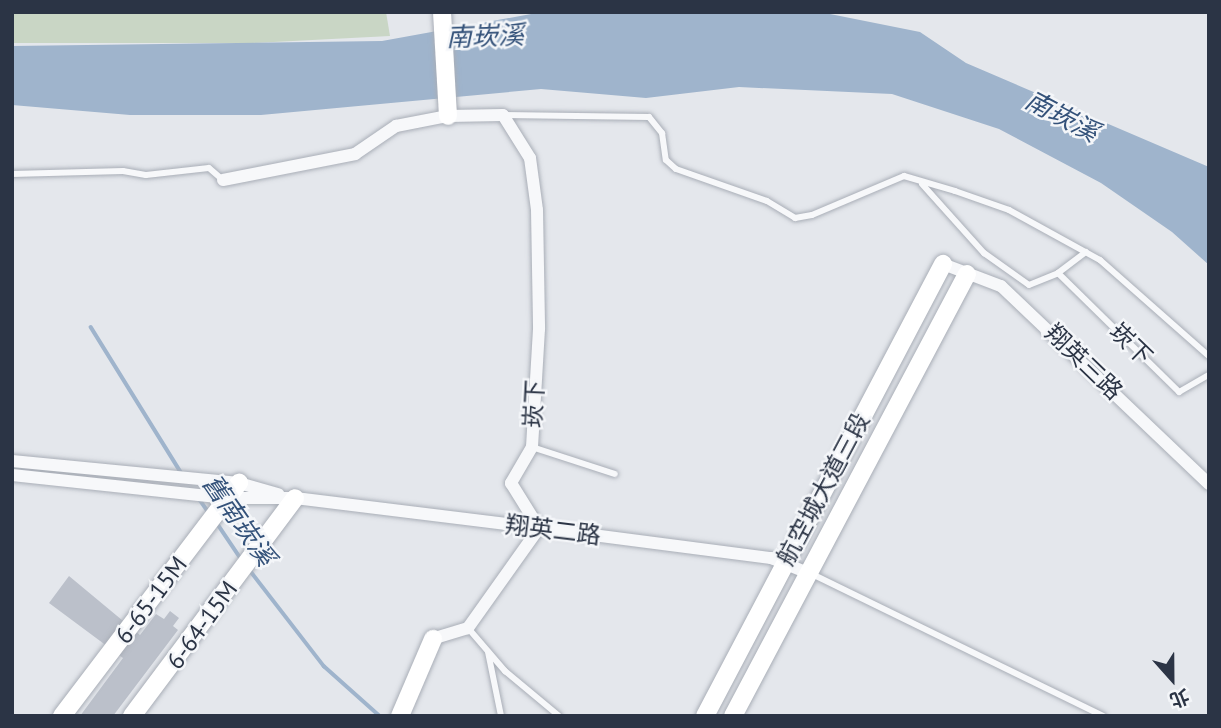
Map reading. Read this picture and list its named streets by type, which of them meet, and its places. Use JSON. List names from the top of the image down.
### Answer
{
  "streets": {
    "street": [
      "崁下",
      "翔英三路",
      "航空城大道三段",
      "翔英二路",
      "6-65-15M",
      "6-64-15M"
    ]
  },
  "crossings": [
    ["崁下", "翔英二路"],
    ["翔英三路", "航空城大道三段"],
    ["航空城大道三段", "翔英二路"],
    ["翔英二路", "6-65-15M"],
    ["翔英二路", "6-64-15M"]
  ],
  "water": ["南崁溪", "舊南崁溪"],
  "north": "bottom"
}
